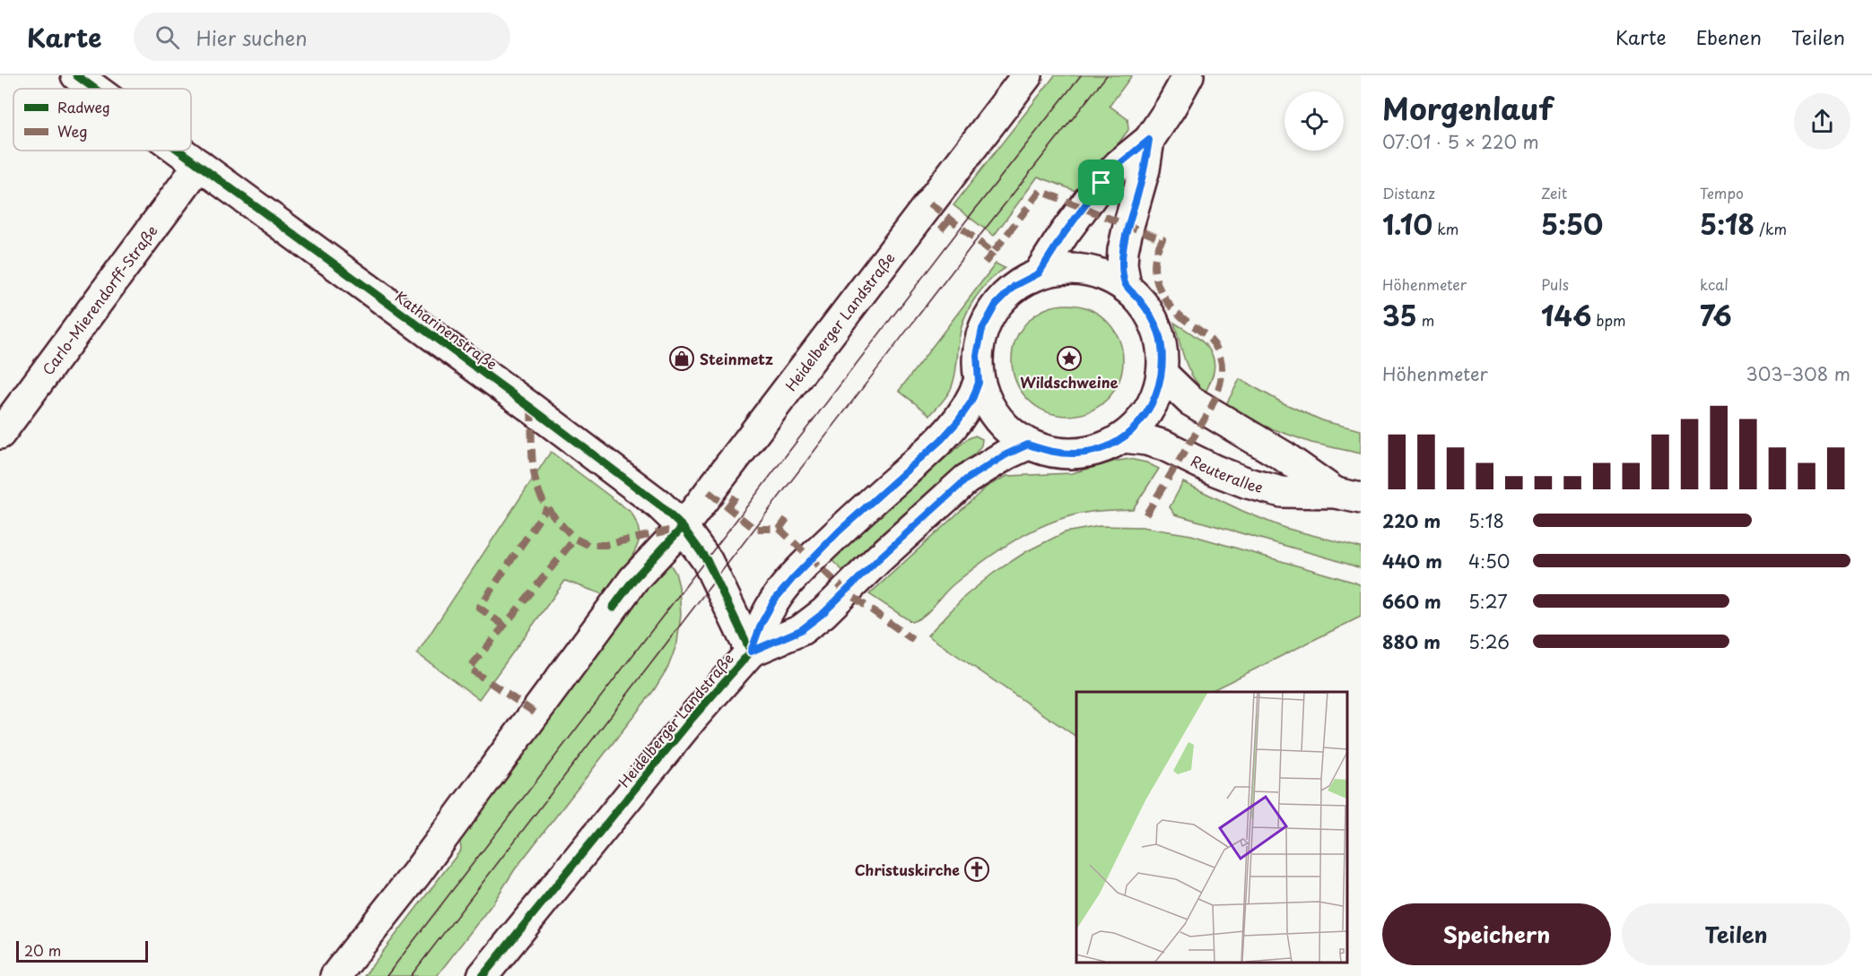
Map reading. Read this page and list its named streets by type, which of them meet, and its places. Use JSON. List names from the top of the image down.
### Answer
{
  "streets": {
    "street": [
      "Carlo-Mierendorff-Straße",
      "Heidelberger Landstraße",
      "Katharinenstraße",
      "Reuterallee"
    ]
  },
  "crossings": [
    ["Carlo-Mierendorff-Straße", "Katharinenstraße"],
    ["Heidelberger Landstraße", "Katharinenstraße"],
    ["Heidelberger Landstraße", "Reuterallee"]
  ],
  "places": {
    "shop": ["Steinmetz"],
    "place": ["Wildschweine"],
    "church": ["Christuskirche"]
  },
  "legend": ["Radweg", "Weg"],
  "scale_bar": "20 m",
  "page": {
    "header": "Karte",
    "search": "Hier suchen",
    "nav": ["Karte", "Ebenen", "Teilen"],
    "heading": ["Morgenlauf", "07:01 · 5 × 220 m"],
    "stats": [
      ["Distanz", "1.10 km"],
      ["Zeit", "5:50"],
      ["Tempo", "5:18 /km"],
      ["Höhenmeter", "35 m"],
      ["Puls", "146 bpm"],
      ["kcal", "76"]
    ],
    "chart": ["Höhenmeter", "303–308 m"],
    "list": [
      {
        "name": "220 m",
        "note": "5:18"
      },
      {
        "name": "440 m",
        "note": "4:50"
      },
      {
        "name": "660 m",
        "note": "5:27"
      },
      {
        "name": "880 m",
        "note": "5:26"
      }
    ],
    "buttons": ["Speichern", "Teilen"],
    "scale": "20 m"
  }
}
